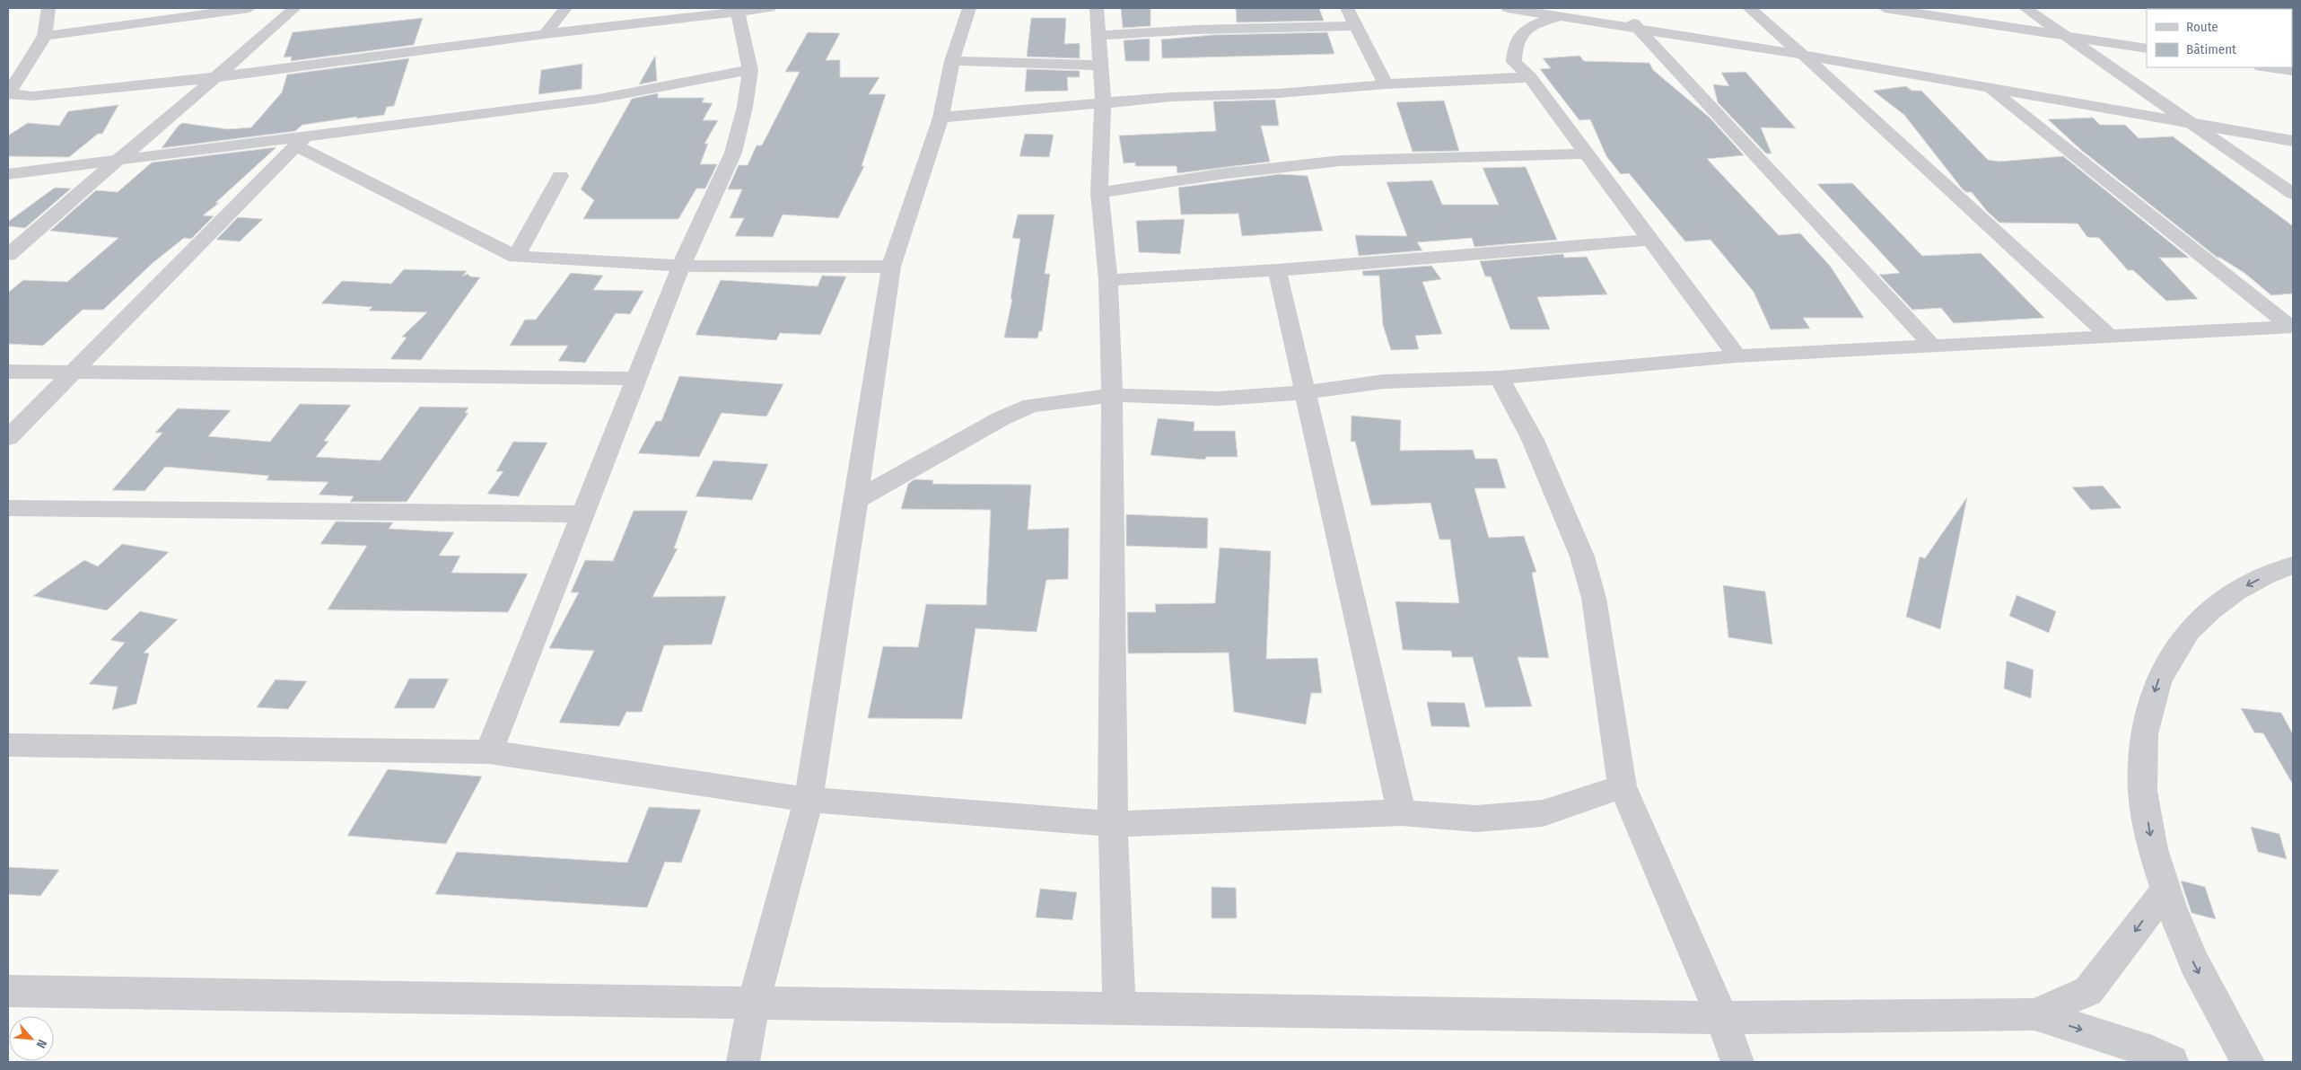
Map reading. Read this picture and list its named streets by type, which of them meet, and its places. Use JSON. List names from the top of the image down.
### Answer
{
  "legend": ["Route", "Bâtiment"],
  "north": "bottom right"
}
